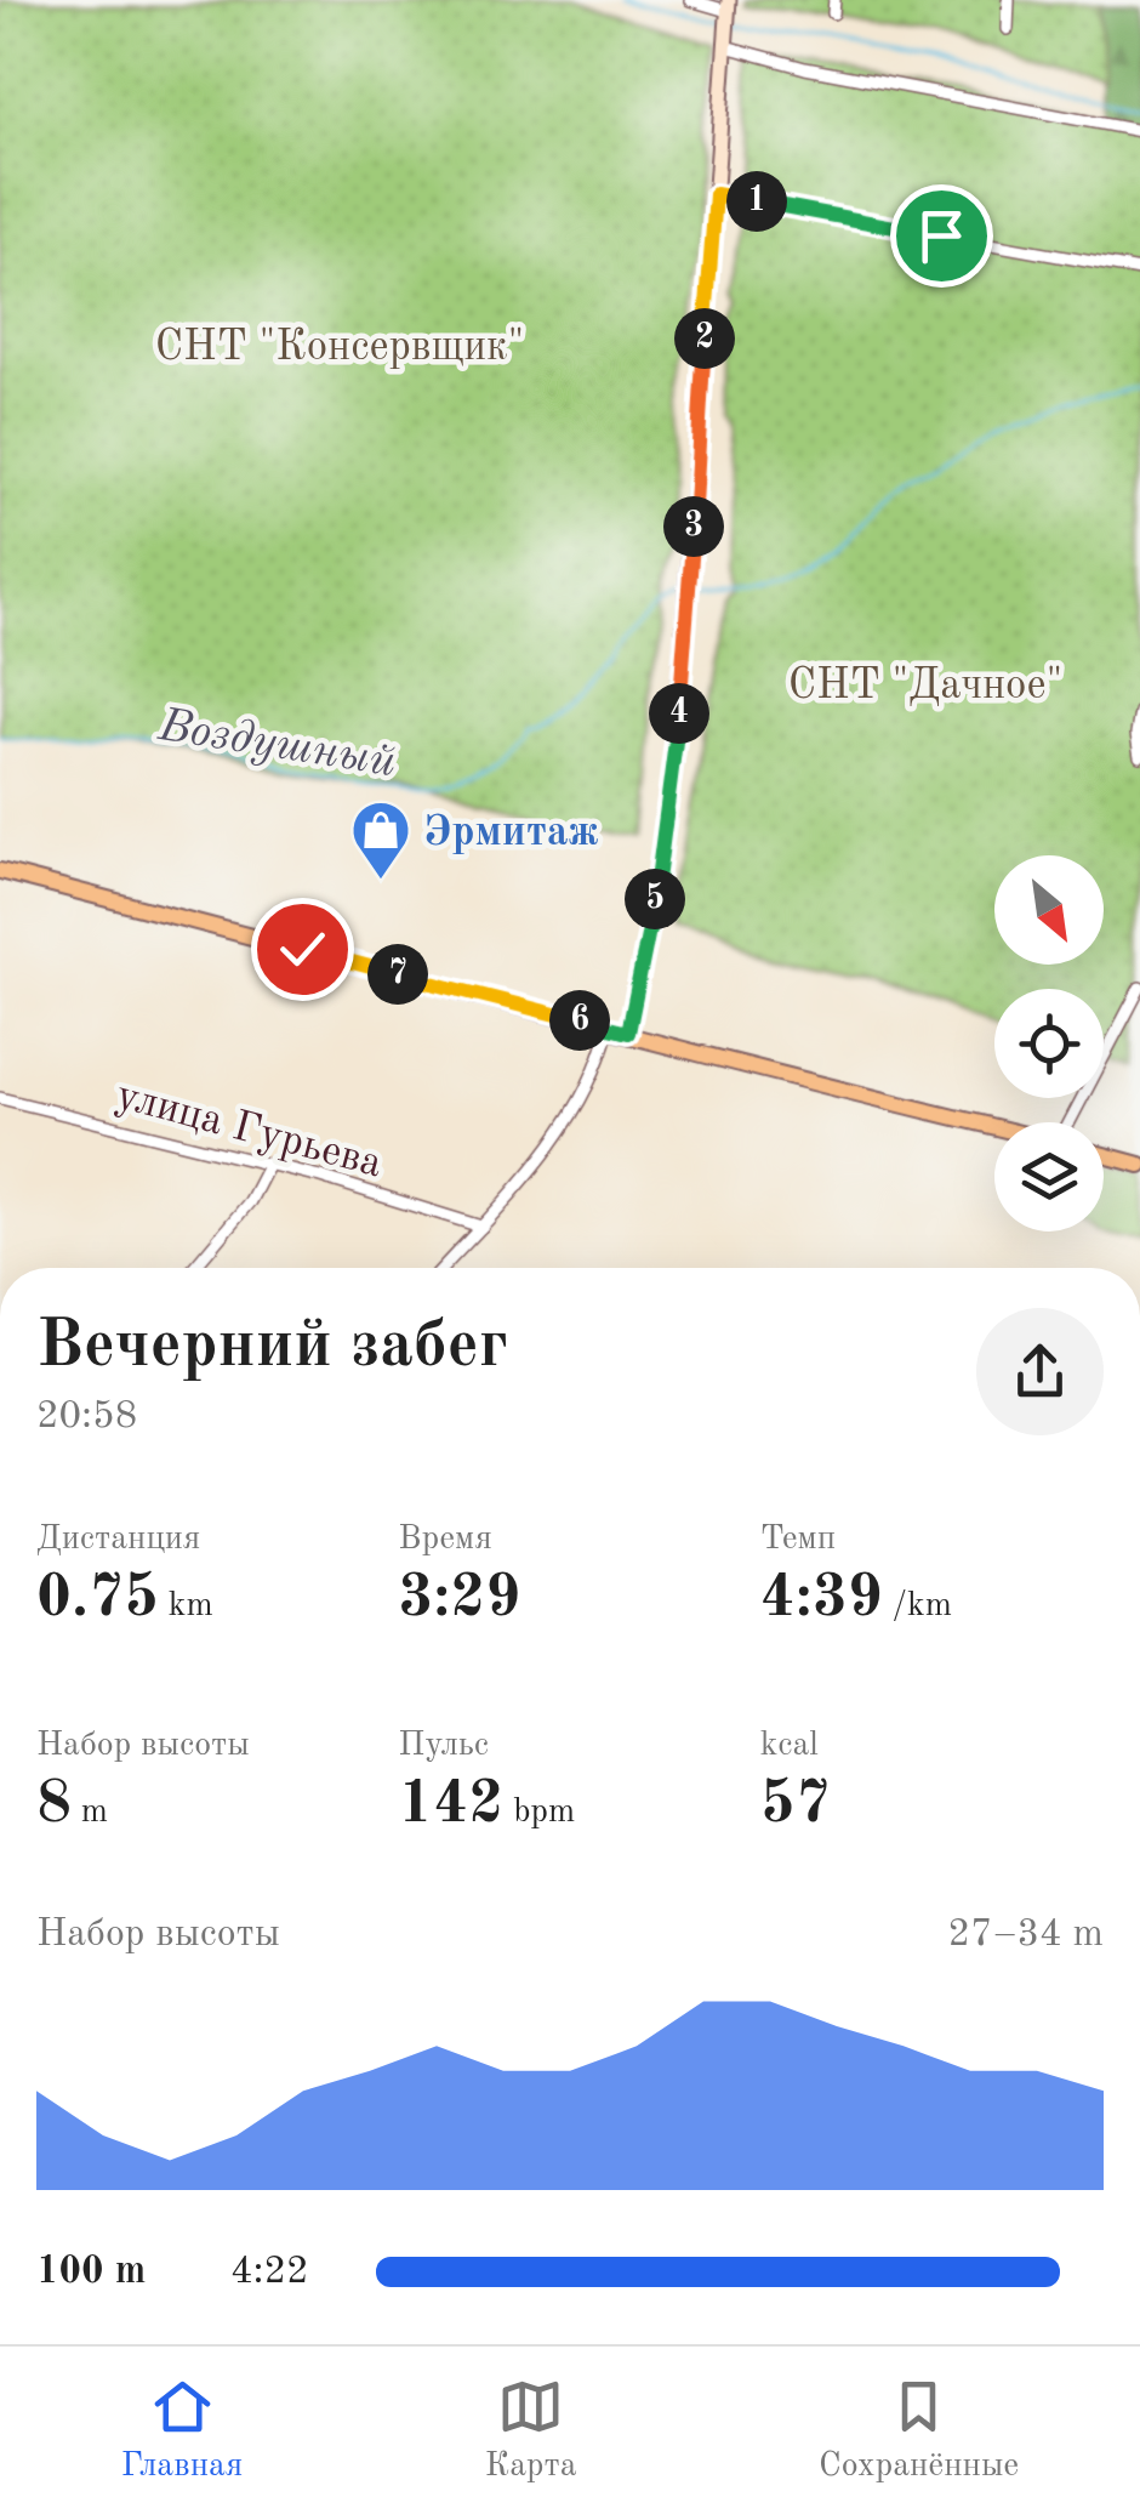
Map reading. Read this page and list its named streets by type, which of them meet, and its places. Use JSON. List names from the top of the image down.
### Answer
{
  "streets": {
    "street": ["улица Гурьева"]
  },
  "water": ["Воздушный"],
  "parks": ["СНТ \"Консервщик\"", "СНТ \"Дачное\""],
  "places": {
    "shop": ["Эрмитаж"]
  },
  "north": "bottom right",
  "page": {
    "pins": [
      "1",
      "2",
      "3",
      "4",
      "5",
      "7",
      "6"
    ],
    "heading": ["Вечерний забег", "20:58"],
    "stats": [
      ["Дистанция", "0.75 km"],
      ["Время", "3:29"],
      ["Темп", "4:39 /km"],
      ["Набор высоты", "8 m"],
      ["Пульс", "142 bpm"],
      ["kcal", "57"]
    ],
    "chart": ["Набор высоты", "27–34 m"],
    "list": [
      {
        "name": "100 m",
        "note": "4:22"
      }
    ],
    "tabs": ["Главная", "Карта", "Сохранённые"]
  }
}
